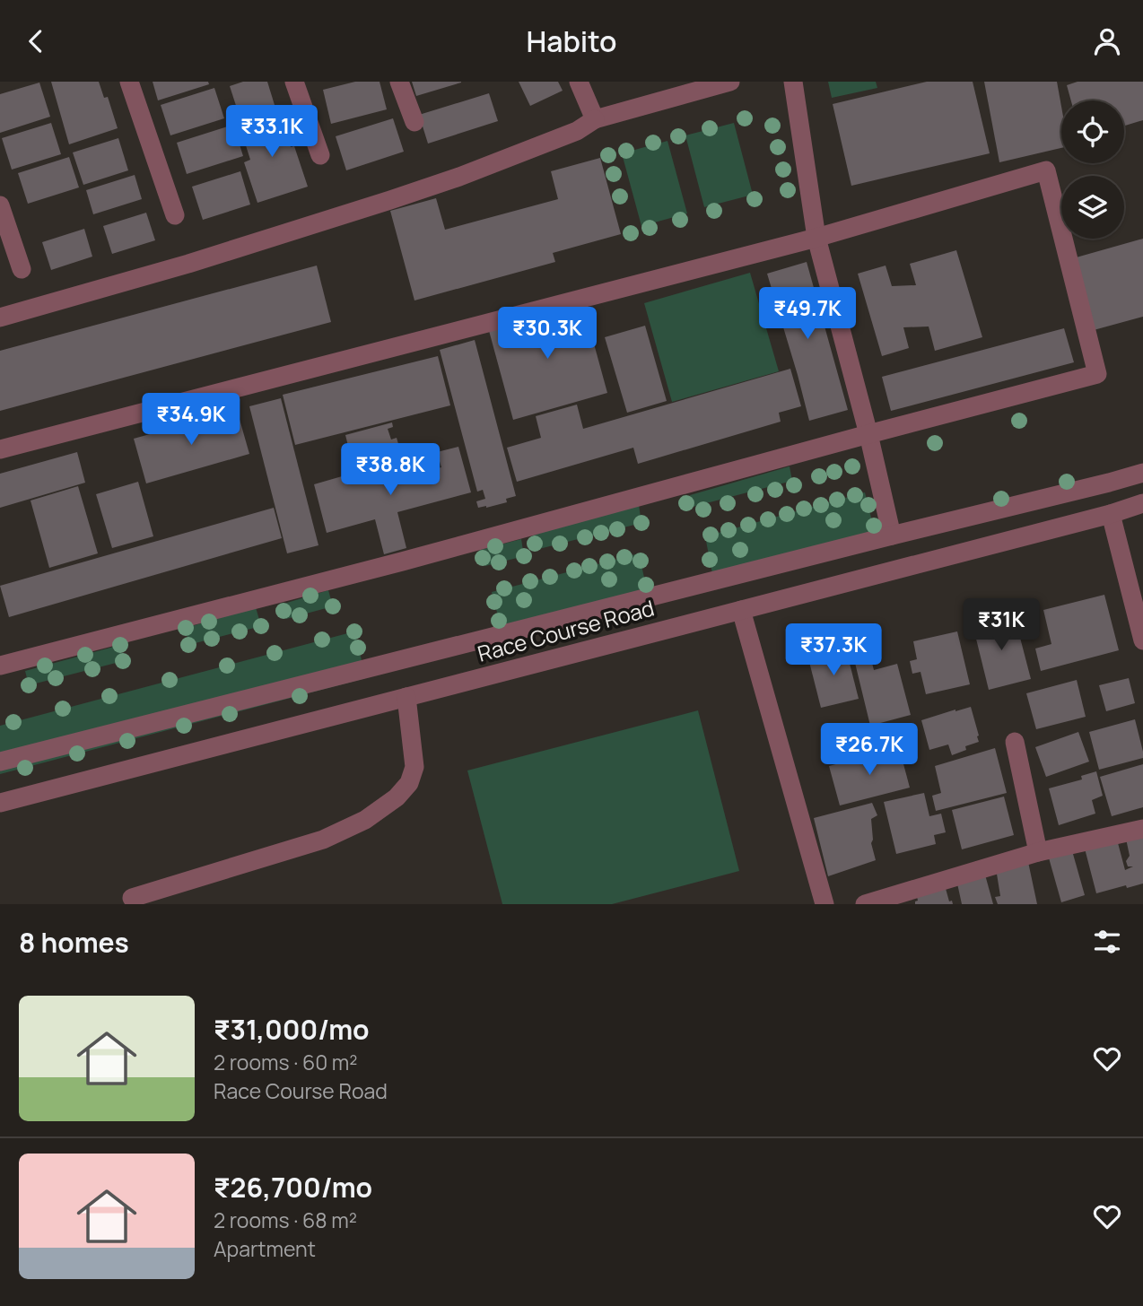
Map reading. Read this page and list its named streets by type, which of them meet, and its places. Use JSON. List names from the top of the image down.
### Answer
{
  "streets": {
    "street": ["Race Course Road"]
  },
  "page": {
    "header": "Habito",
    "price": [
      "₹33.1K",
      "₹49.7K",
      "₹30.3K",
      "₹34.9K",
      "₹38.8K",
      "₹31K",
      "₹37.3K",
      "₹26.7K"
    ],
    "heading": "8 homes",
    "list": [
      {
        "name": "₹31,000/mo",
        "note": "2 rooms · 60 m² · Race Course Road"
      },
      {
        "name": "₹26,700/mo",
        "note": "2 rooms · 68 m² · Apartment"
      }
    ]
  }
}
